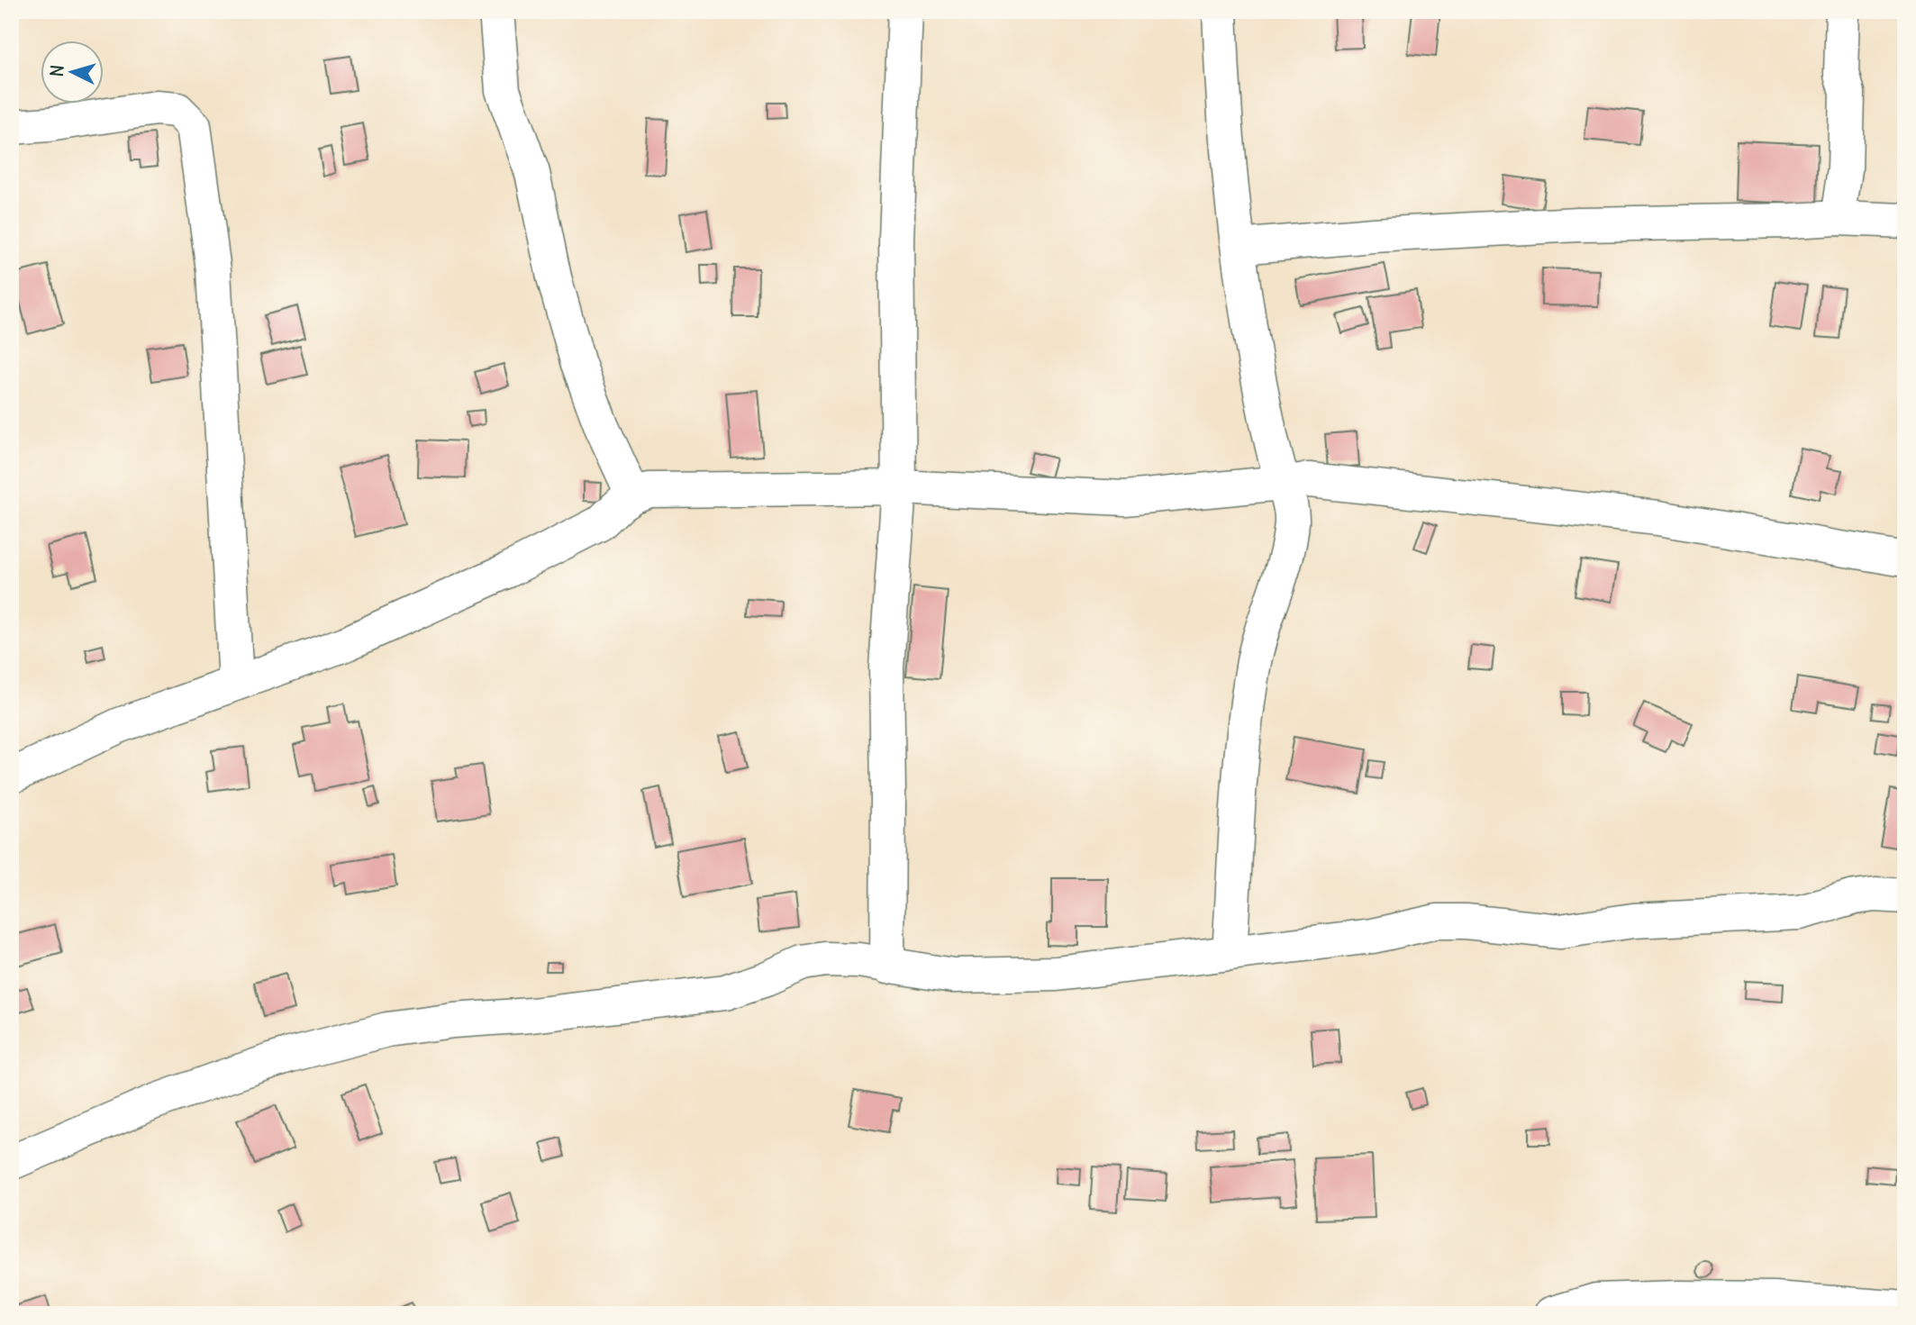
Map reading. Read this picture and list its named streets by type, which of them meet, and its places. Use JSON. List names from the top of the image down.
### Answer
{
  "north": "left"
}
